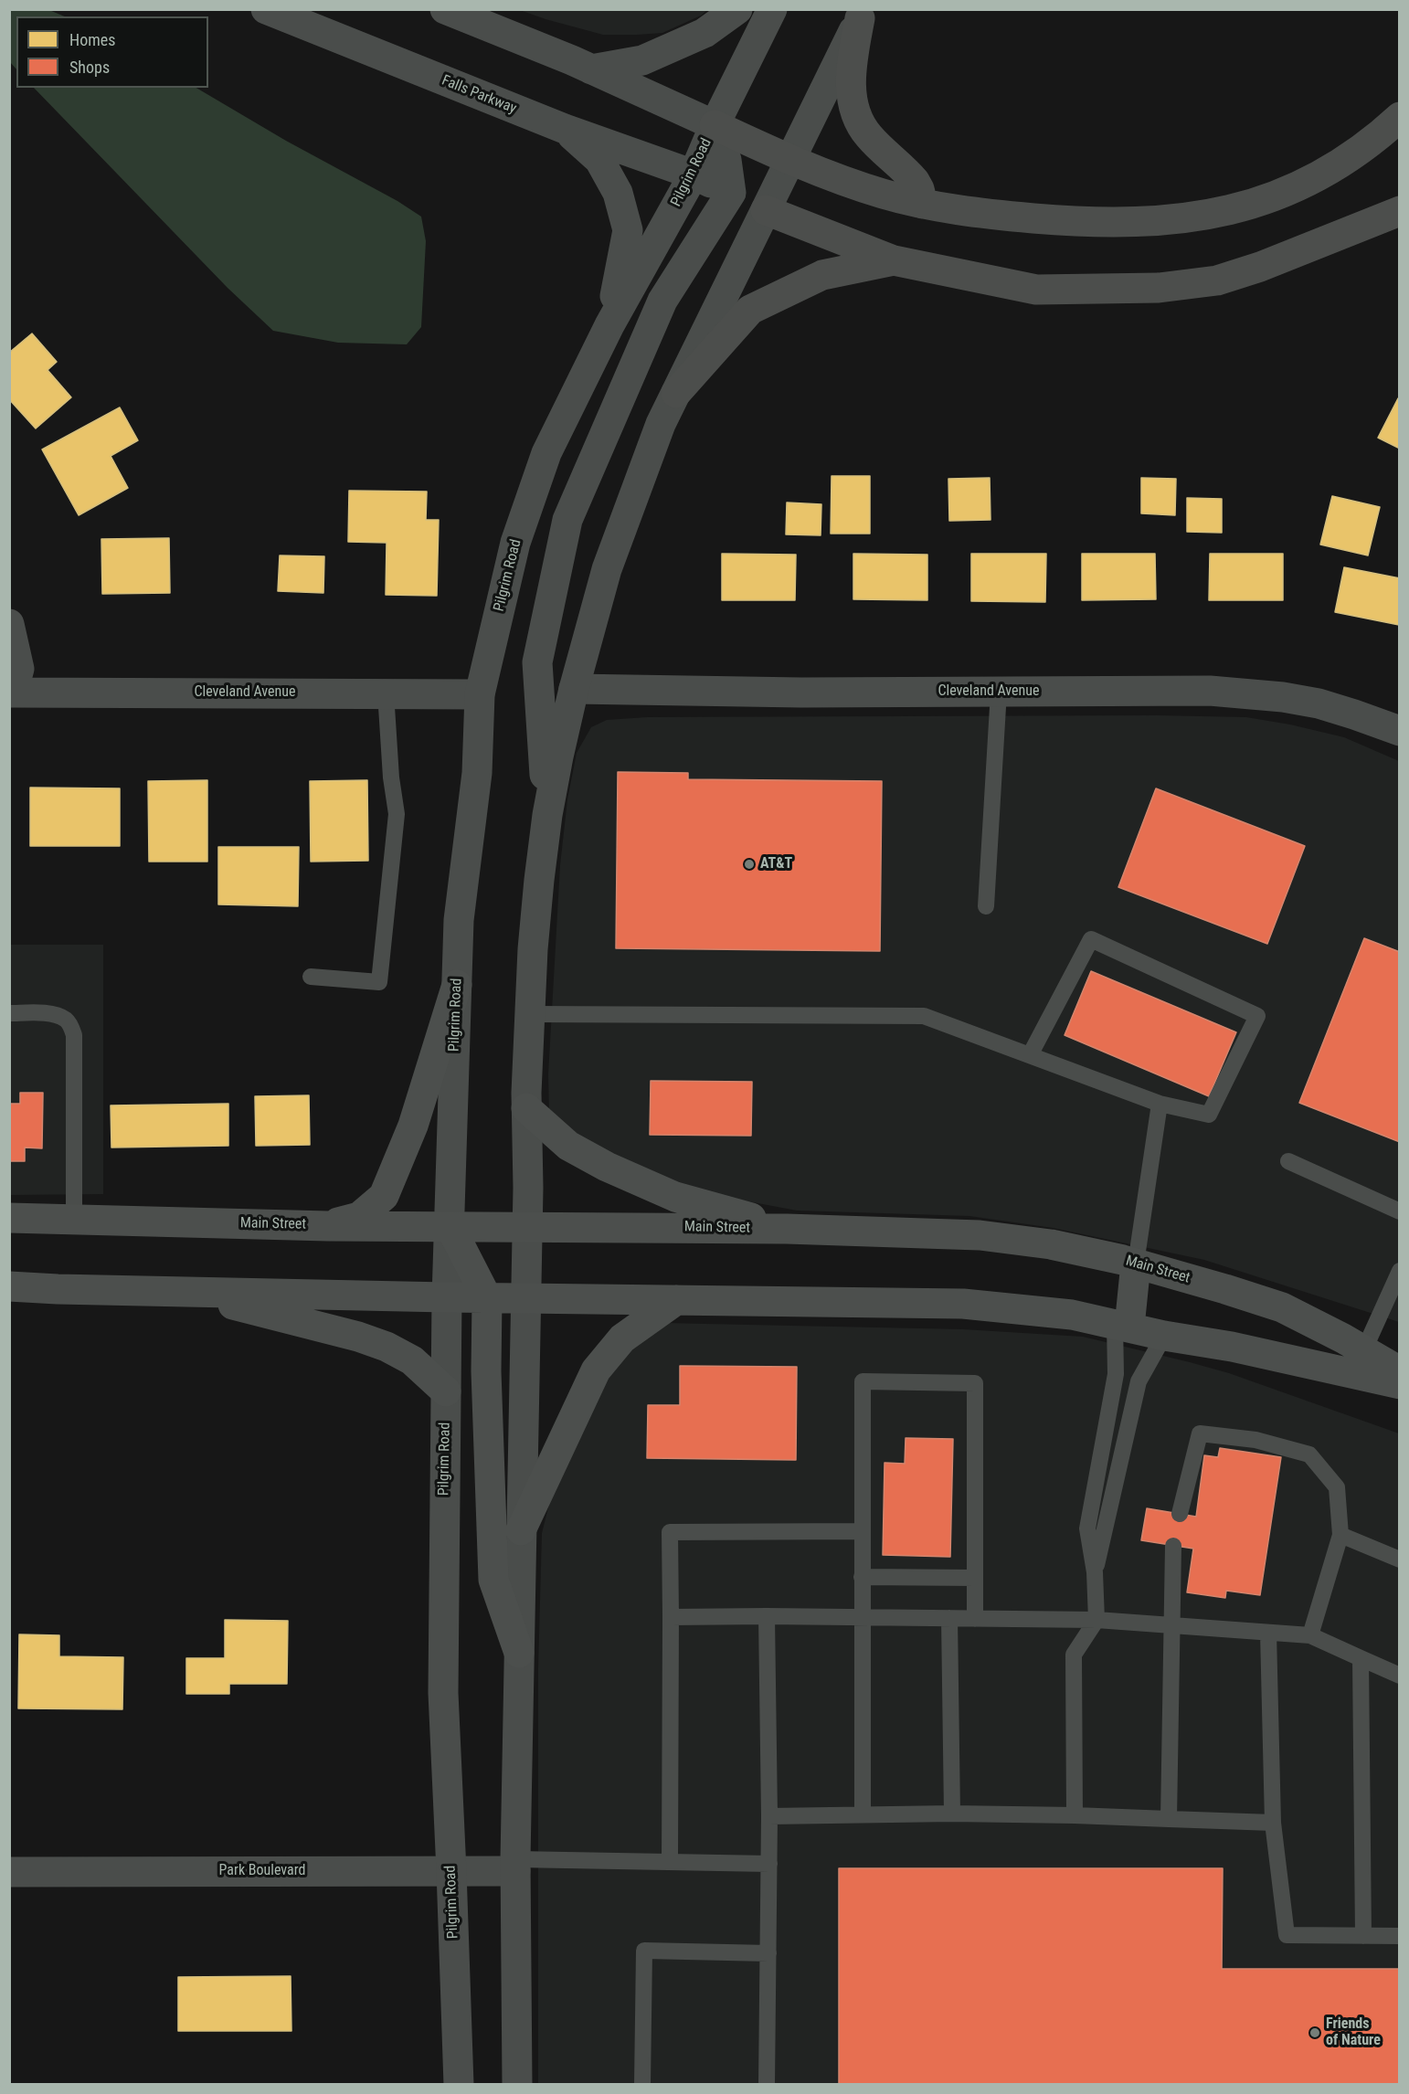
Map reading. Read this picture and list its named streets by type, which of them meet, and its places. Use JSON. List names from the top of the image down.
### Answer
{
  "streets": {
    "main road": ["Main Street"],
    "street": [
      "Falls Parkway",
      "Pilgrim Road",
      "Cleveland Avenue",
      "Park Boulevard"
    ]
  },
  "crossings": [
    ["Falls Parkway", "Pilgrim Road"],
    ["Pilgrim Road", "Cleveland Avenue"],
    ["Pilgrim Road", "Main Street"],
    ["Pilgrim Road", "Park Boulevard"]
  ],
  "places": ["AT&T", "Friends of Nature"],
  "legend": ["Homes", "Shops"]
}
